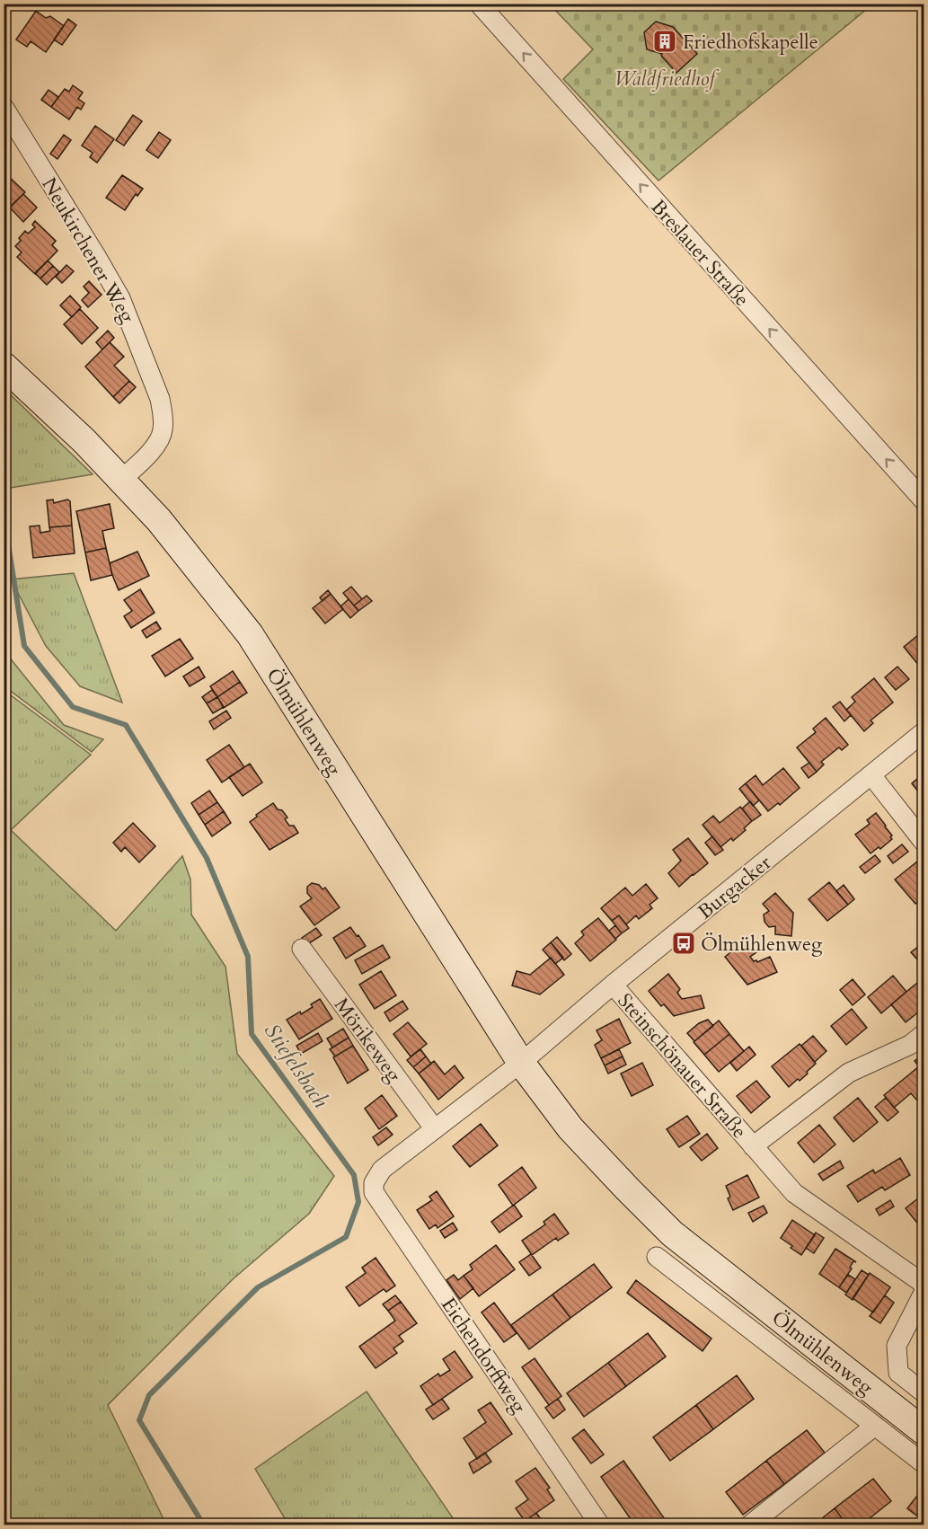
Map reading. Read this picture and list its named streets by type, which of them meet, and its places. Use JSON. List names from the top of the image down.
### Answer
{
  "streets": {
    "main road": ["Ölmühlenweg"],
    "street": [
      "Neukirchener Weg",
      "Breslauer Straße",
      "Burgacker",
      "Mörikeweg",
      "Steinschönauer Straße",
      "Eichendorffweg"
    ]
  },
  "crossings": [
    ["Neukirchener Weg", "Ölmühlenweg"],
    ["Ölmühlenweg", "Burgacker"],
    ["Burgacker", "Steinschönauer Straße"],
    ["Mörikeweg", "Eichendorffweg"]
  ],
  "one_way": ["Breslauer Straße"],
  "water": ["Stiefelsbach"],
  "parks": ["Waldfriedhof"],
  "places": {
    "building": ["Friedhofskapelle"],
    "bus stop": ["Ölmühlenweg"]
  }
}
